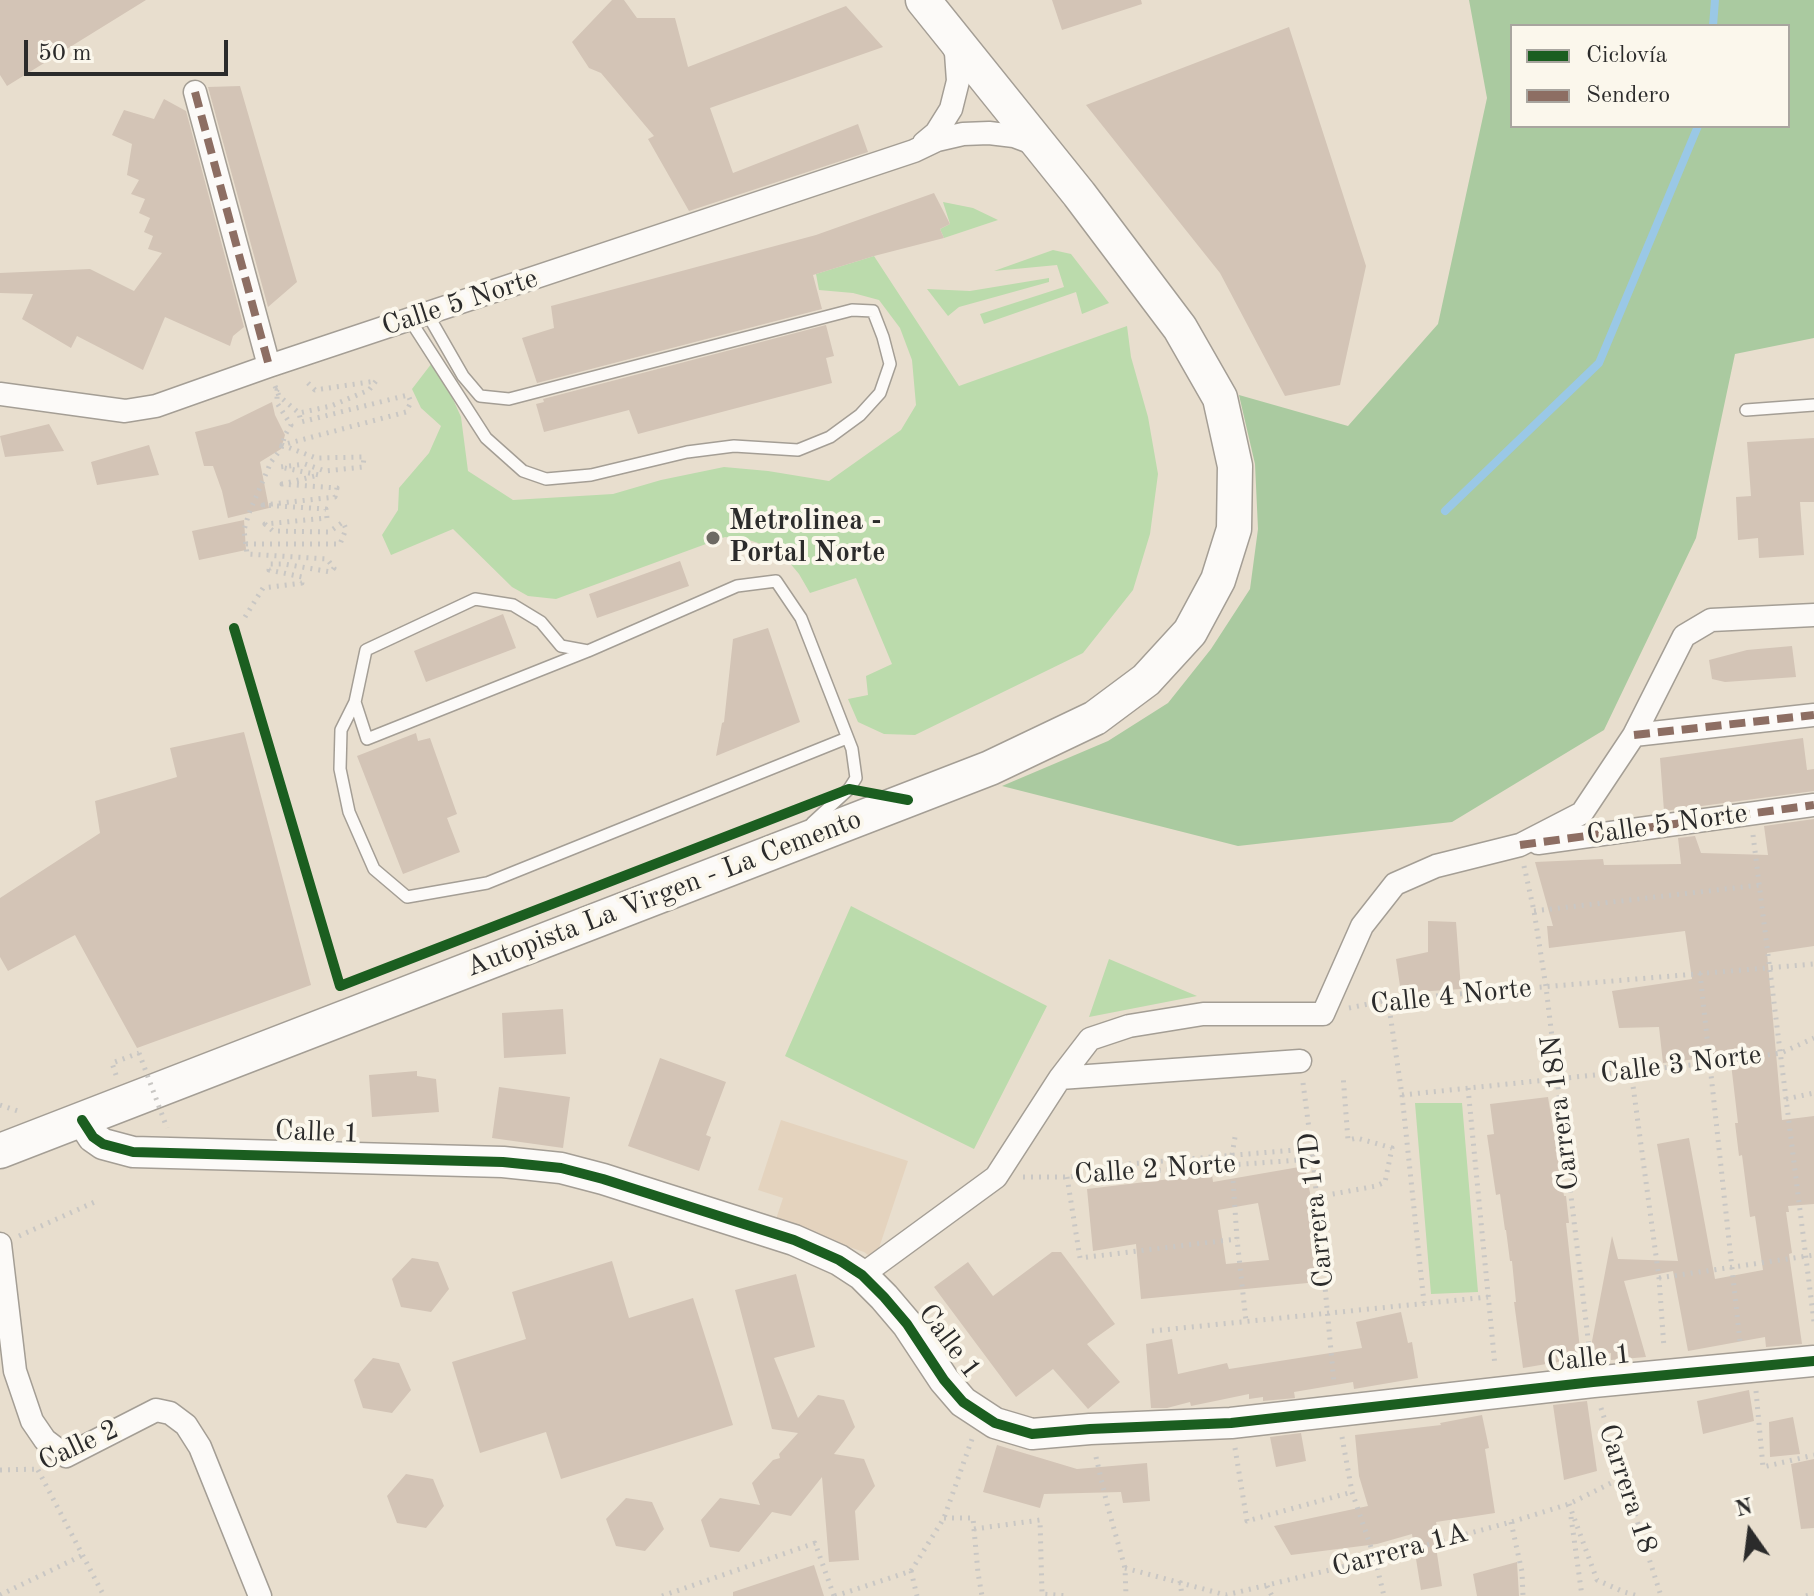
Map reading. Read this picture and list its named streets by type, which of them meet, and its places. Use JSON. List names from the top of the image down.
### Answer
{
  "streets": {
    "main road": ["Autopista La Virgen - La Cemento"],
    "street": ["Calle 5 Norte", "Calle 1", "Calle 2"],
    "path": [
      "Calle 4 Norte",
      "Calle 3 Norte",
      "Carrera 18N",
      "Calle 2 Norte",
      "Carrera 17D",
      "Carrera 18",
      "Carrera 1A"
    ]
  },
  "crossings": [
    ["Calle 5 Norte", "Autopista La Virgen - La Cemento"],
    ["Calle 5 Norte", "Carrera 18N"],
    ["Autopista La Virgen - La Cemento", "Calle 1"],
    ["Calle 4 Norte", "Carrera 18N"],
    ["Calle 3 Norte", "Carrera 18N"],
    ["Carrera 18N", "Calle 1"],
    ["Carrera 18N", "Carrera 18"],
    ["Calle 1", "Carrera 17D"],
    ["Calle 1", "Carrera 18"],
    ["Calle 2 Norte", "Carrera 17D"],
    ["Carrera 17D", "Carrera 1A"],
    ["Carrera 18", "Carrera 1A"]
  ],
  "places": ["Metrolinea - Portal Norte"],
  "legend": ["Ciclovía", "Sendero"],
  "scale_bar": "50 m",
  "north": "top"
}
